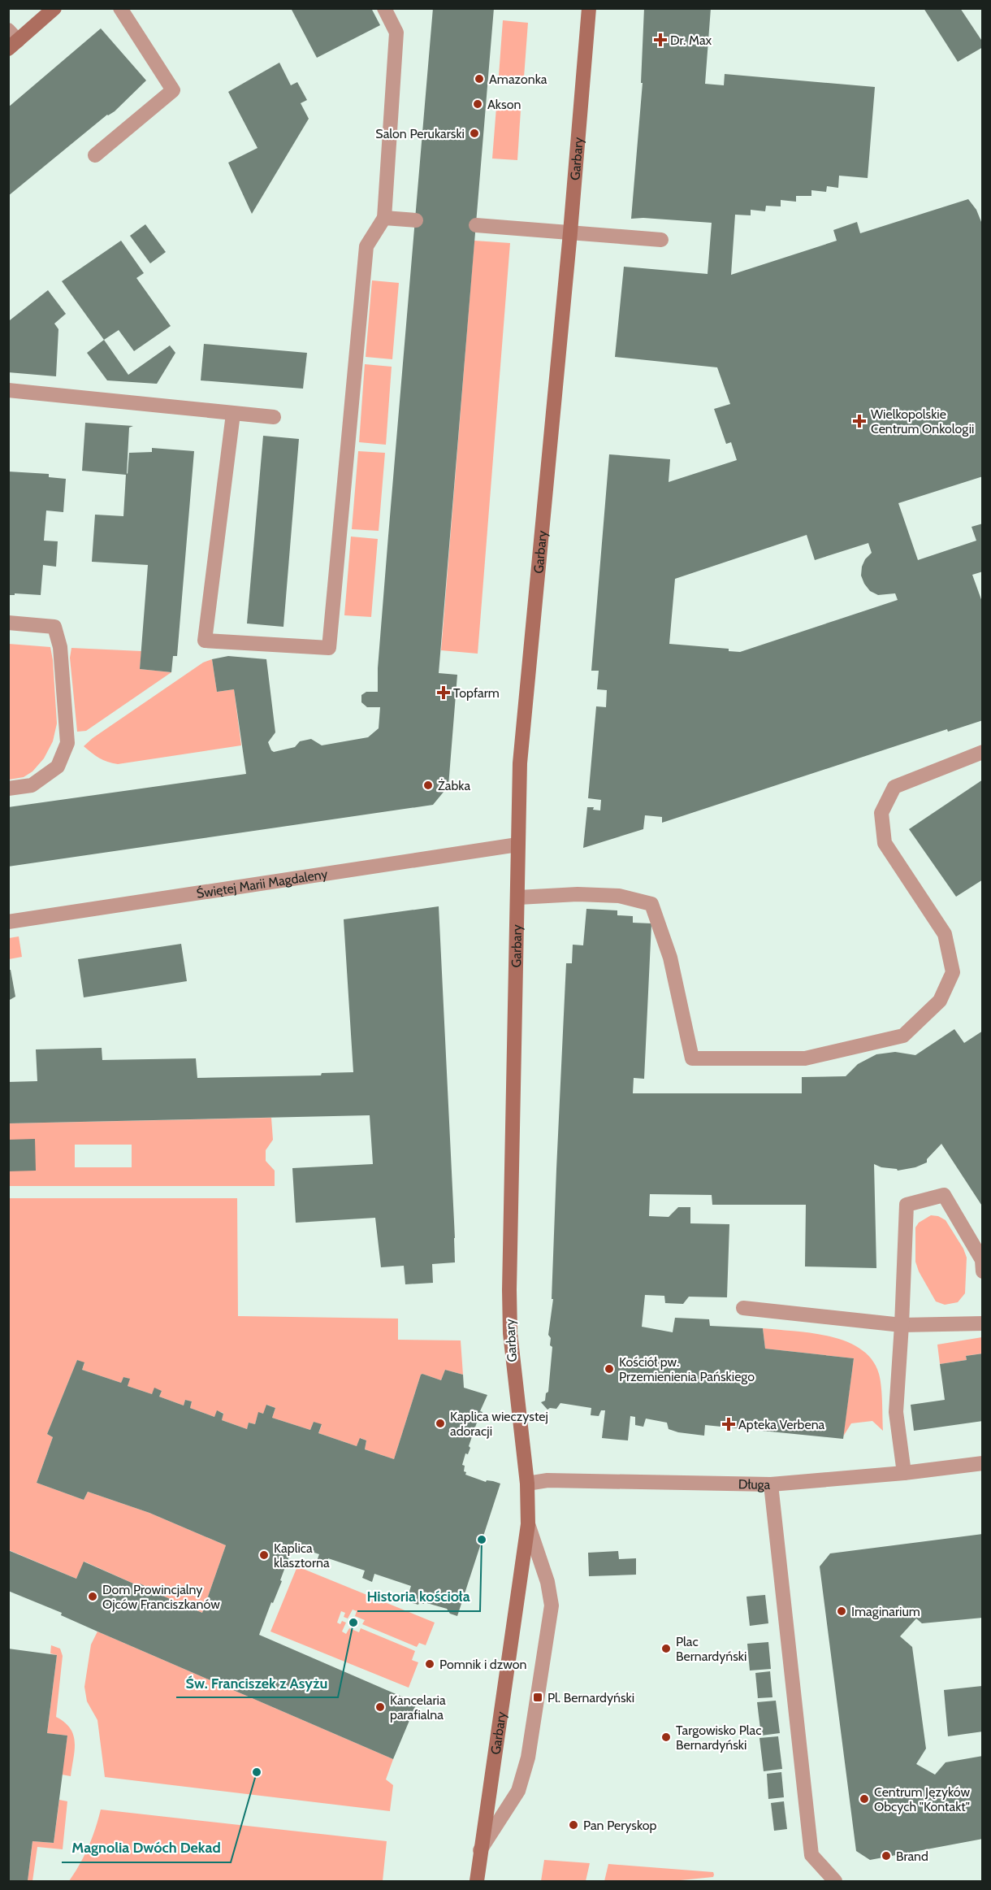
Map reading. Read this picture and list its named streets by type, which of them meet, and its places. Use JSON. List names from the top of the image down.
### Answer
{
  "streets": {
    "street": ["Garbary", "Świętej Marii Magdaleny", "Długa"]
  },
  "crossings": [
    ["Garbary", "Świętej Marii Magdaleny"],
    ["Garbary", "Długa"]
  ],
  "places": {
    "health": [
      "Dr. Max",
      "Wielkopolskie Centrum Onkologii",
      "Topfarm",
      "Apteka Verbena"
    ],
    "other": [
      "Amazonka",
      "Akson",
      "Salon Perukarski",
      "Żabka",
      "Kościół pw. Przemienienia Pańskiego",
      "Kaplica wieczystej adoracji",
      "Historia kościoła",
      "Kaplica klasztorna",
      "Dom Prowincjalny Ojców Franciszkanów",
      "Imaginarium",
      "Św. Franciszek z Asyżu",
      "Plac Bernardyński",
      "Pomnik i dzwon",
      "Kancelaria parafialna",
      "Targowisko Plac Bernardyński",
      "Magnolia Dwóch Dekad",
      "Centrum Języków Obcych \"Kontakt\"",
      "Pan Peryskop",
      "Brand"
    ],
    "transit": ["Pl. Bernardyński"]
  }
}
